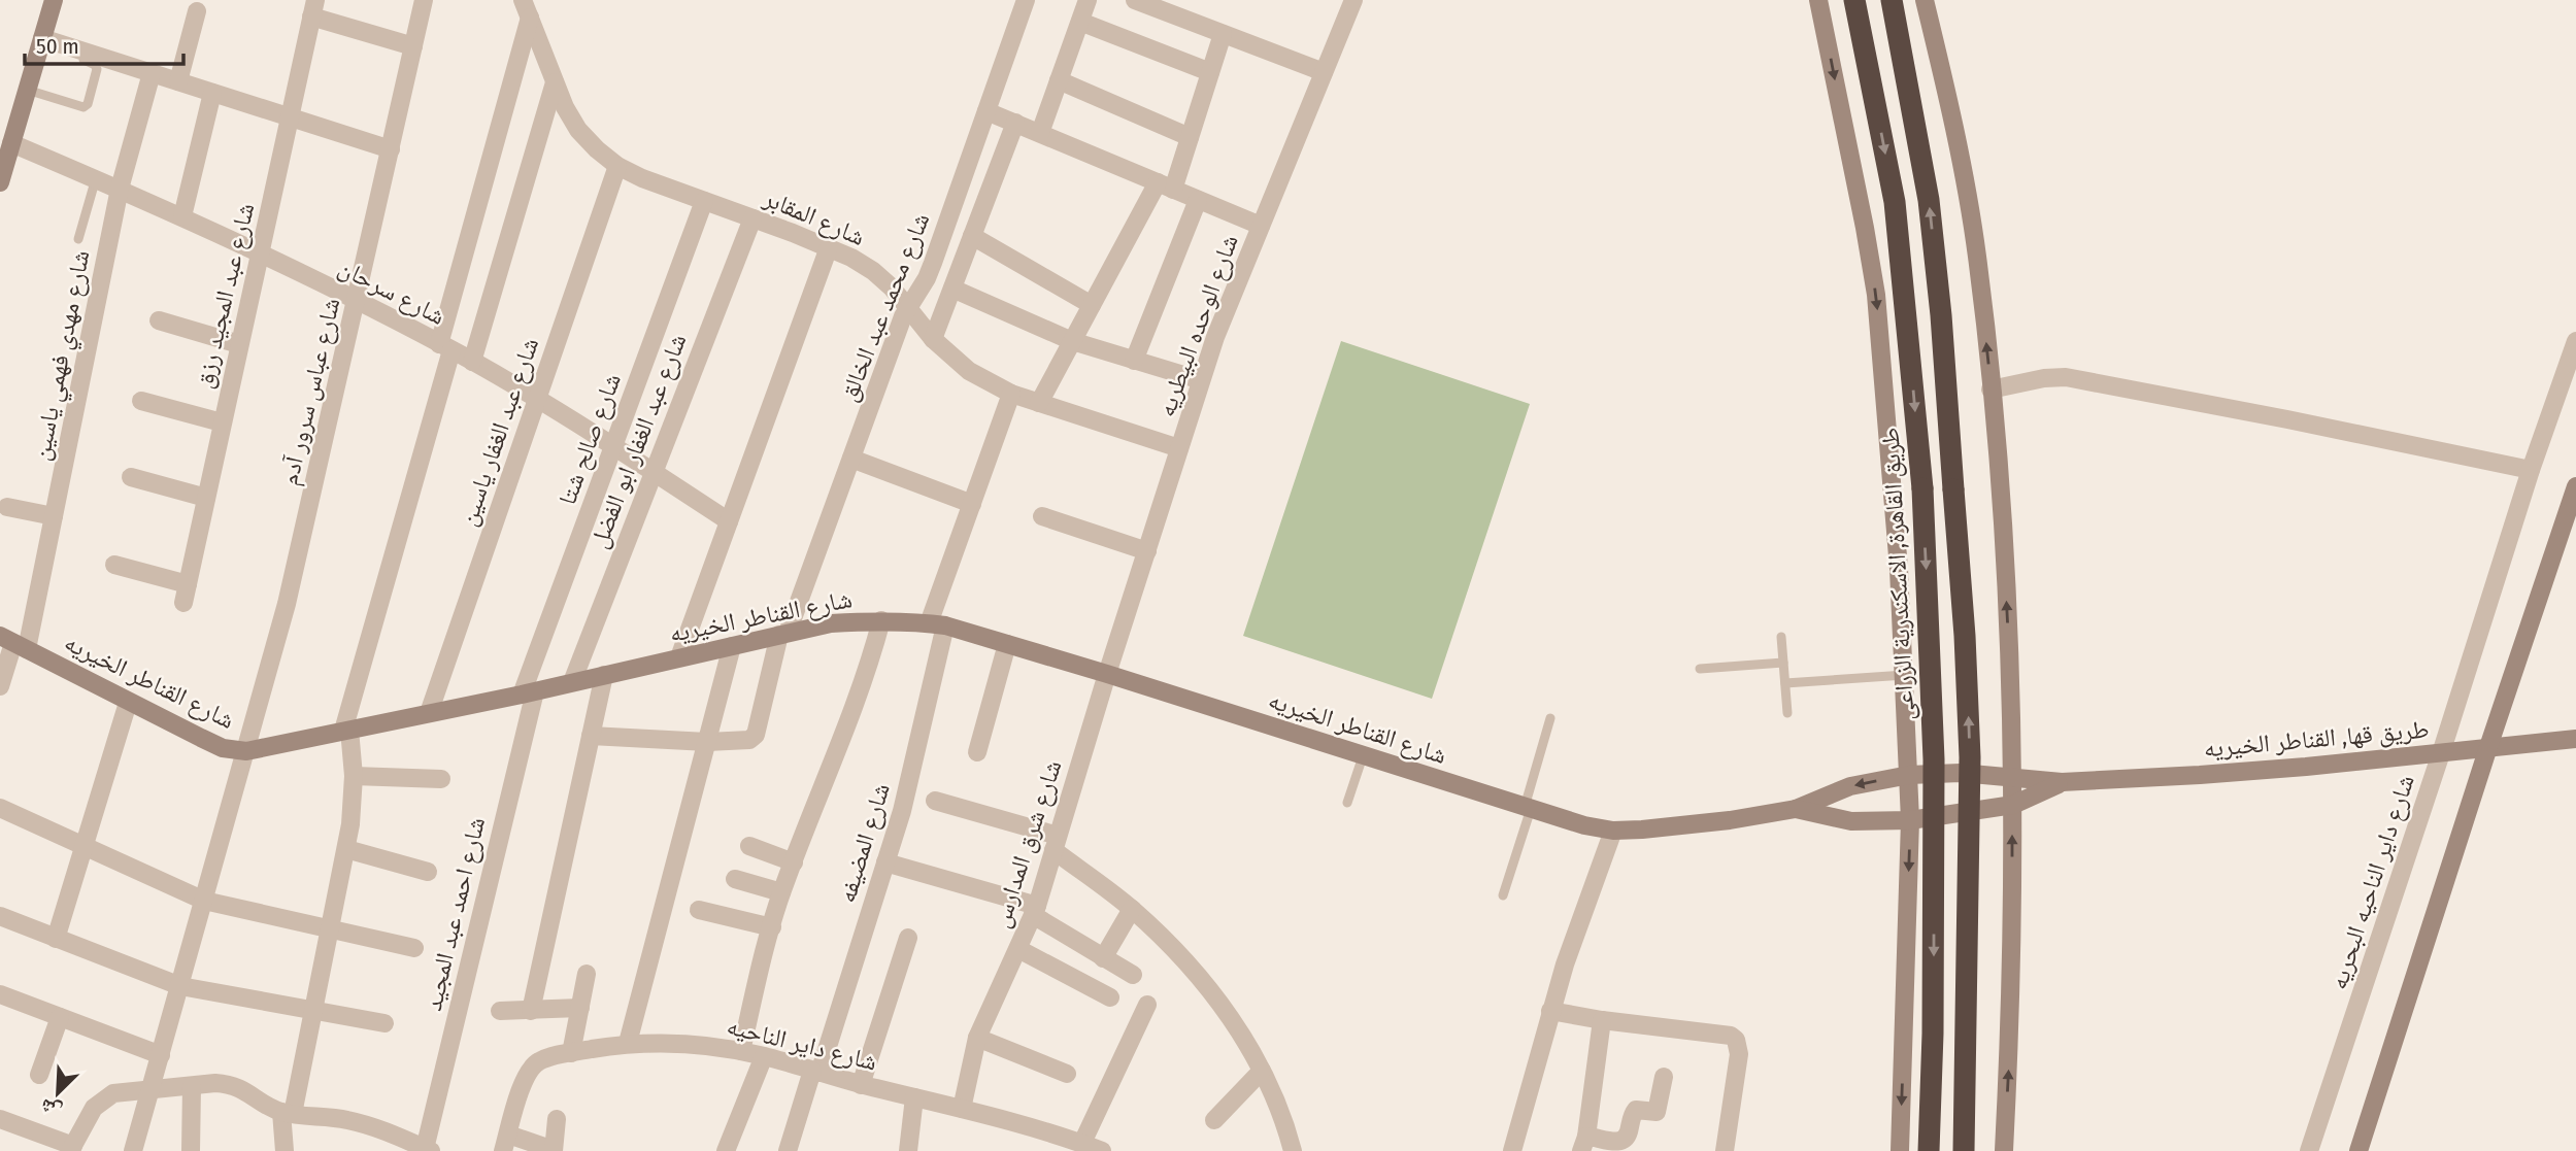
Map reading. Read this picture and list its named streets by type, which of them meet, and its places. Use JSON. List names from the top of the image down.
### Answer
{
  "streets": {
    "highway": ["طريق القاهرة, الاسكندرية الزراعى"],
    "main road": ["شارع القناطر الخيريه", "طريق قها, القناطر الخيريه"],
    "street": [
      "شارع المقابر",
      "شارع سرحان",
      "شارع عبد المجيد رزق",
      "شارع محمد عبد الخالق",
      "شارع الوحده البيطريه",
      "شارع مهدي فهمي ياسين",
      "شارع عباس سرور آدم",
      "شارع عبد الغفار ياسين",
      "شارع صالح شتا",
      "شارع عبد الغفار ابو الفضل",
      "شارع المضيفه",
      "شارع شرق المدارس",
      "شارع داير الناحيه البحريه",
      "شارع احمد عبد المجيد",
      "شارع داير الناحيه"
    ]
  },
  "crossings": [
    ["شارع المقابر", "شارع محمد عبد الخالق"],
    ["شارع المقابر", "شارع الوحده البيطريه"],
    ["شارع المقابر", "شارع عبد الغفار ياسين"],
    ["شارع المقابر", "شارع صالح شتا"],
    ["شارع المقابر", "شارع عبد الغفار ابو الفضل"],
    ["شارع المقابر", "شارع المضيفه"],
    ["شارع سرحان", "شارع عبد المجيد رزق"],
    ["شارع سرحان", "شارع مهدي فهمي ياسين"],
    ["شارع سرحان", "شارع عباس سرور آدم"],
    ["شارع سرحان", "شارع عبد الغفار ياسين"],
    ["شارع سرحان", "شارع صالح شتا"],
    ["شارع سرحان", "شارع عبد الغفار ابو الفضل"],
    ["شارع محمد عبد الخالق", "شارع القناطر الخيريه"],
    ["شارع الوحده البيطريه", "شارع القناطر الخيريه"],
    ["شارع الوحده البيطريه", "شارع شرق المدارس"],
    ["شارع مهدي فهمي ياسين", "شارع القناطر الخيريه"],
    ["شارع عباس سرور آدم", "شارع القناطر الخيريه"],
    ["شارع عبد الغفار ياسين", "شارع القناطر الخيريه"],
    ["شارع صالح شتا", "شارع القناطر الخيريه"],
    ["شارع صالح شتا", "شارع احمد عبد المجيد"],
    ["شارع عبد الغفار ابو الفضل", "شارع القناطر الخيريه"],
    ["شارع القناطر الخيريه", "طريق قها, القناطر الخيريه"],
    ["شارع القناطر الخيريه", "شارع المضيفه"],
    ["شارع القناطر الخيريه", "شارع شرق المدارس"],
    ["شارع القناطر الخيريه", "شارع احمد عبد المجيد"],
    ["طريق قها, القناطر الخيريه", "شارع داير الناحيه البحريه"],
    ["شارع المضيفه", "شارع داير الناحيه"],
    ["شارع شرق المدارس", "شارع داير الناحيه"]
  ],
  "scale_bar": "50 m",
  "north": "bottom left"
}
